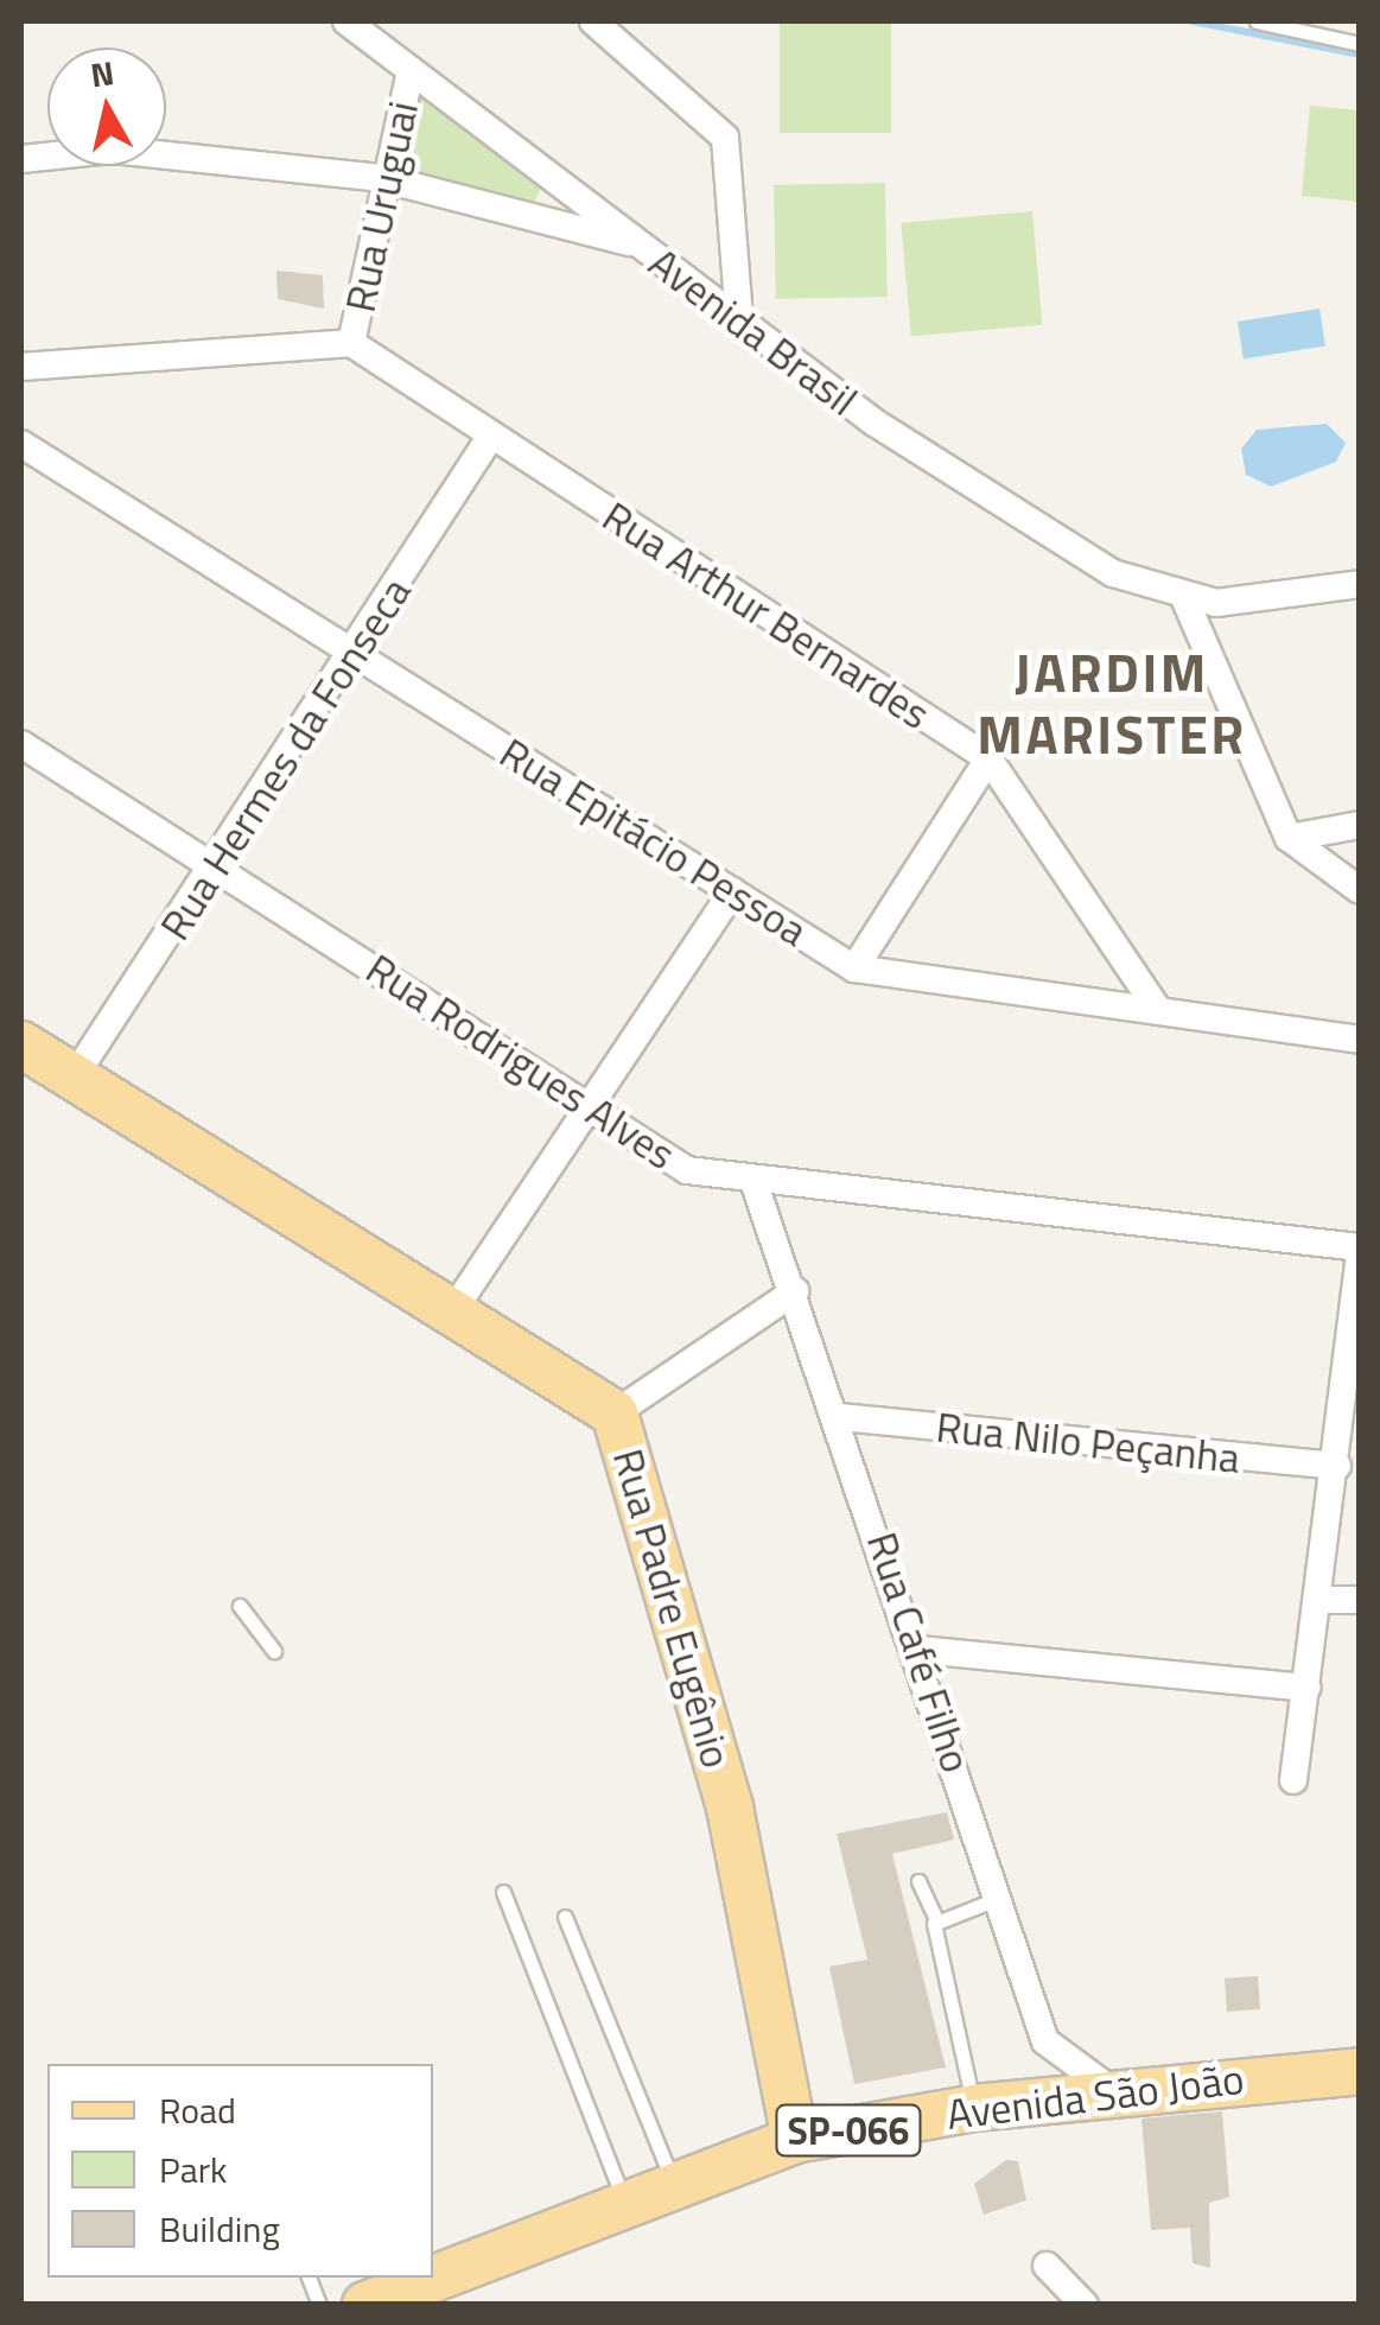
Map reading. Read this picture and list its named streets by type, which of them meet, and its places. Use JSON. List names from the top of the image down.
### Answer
{
  "streets": {
    "main road": ["Rua Padre Eugênio", "Avenida São João", "SP-066"],
    "street": [
      "Rua Uruguai",
      "Avenida Brasil",
      "Rua Arthur Bernardes",
      "Rua Hermes da Fonseca",
      "Rua Epitácio Pessoa",
      "Rua Rodrigues Alves",
      "Rua Nilo Peçanha",
      "Rua Café Filho"
    ]
  },
  "crossings": [
    ["Rua Uruguai", "Avenida Brasil"],
    ["Rua Uruguai", "Rua Arthur Bernardes"],
    ["Rua Arthur Bernardes", "Rua Hermes da Fonseca"],
    ["Rua Arthur Bernardes", "Rua Epitácio Pessoa"],
    ["Rua Hermes da Fonseca", "Rua Epitácio Pessoa"],
    ["Rua Hermes da Fonseca", "Rua Rodrigues Alves"],
    ["Rua Hermes da Fonseca", "Rua Padre Eugênio"],
    ["Rua Rodrigues Alves", "Rua Café Filho"],
    ["Rua Nilo Peçanha", "Rua Café Filho"],
    ["Rua Padre Eugênio", "Avenida São João"],
    ["Rua Café Filho", "Avenida São João"]
  ],
  "districts": ["JARDIM MARISTER"],
  "legend": ["Road", "Park", "Building"],
  "north": "top"
}
